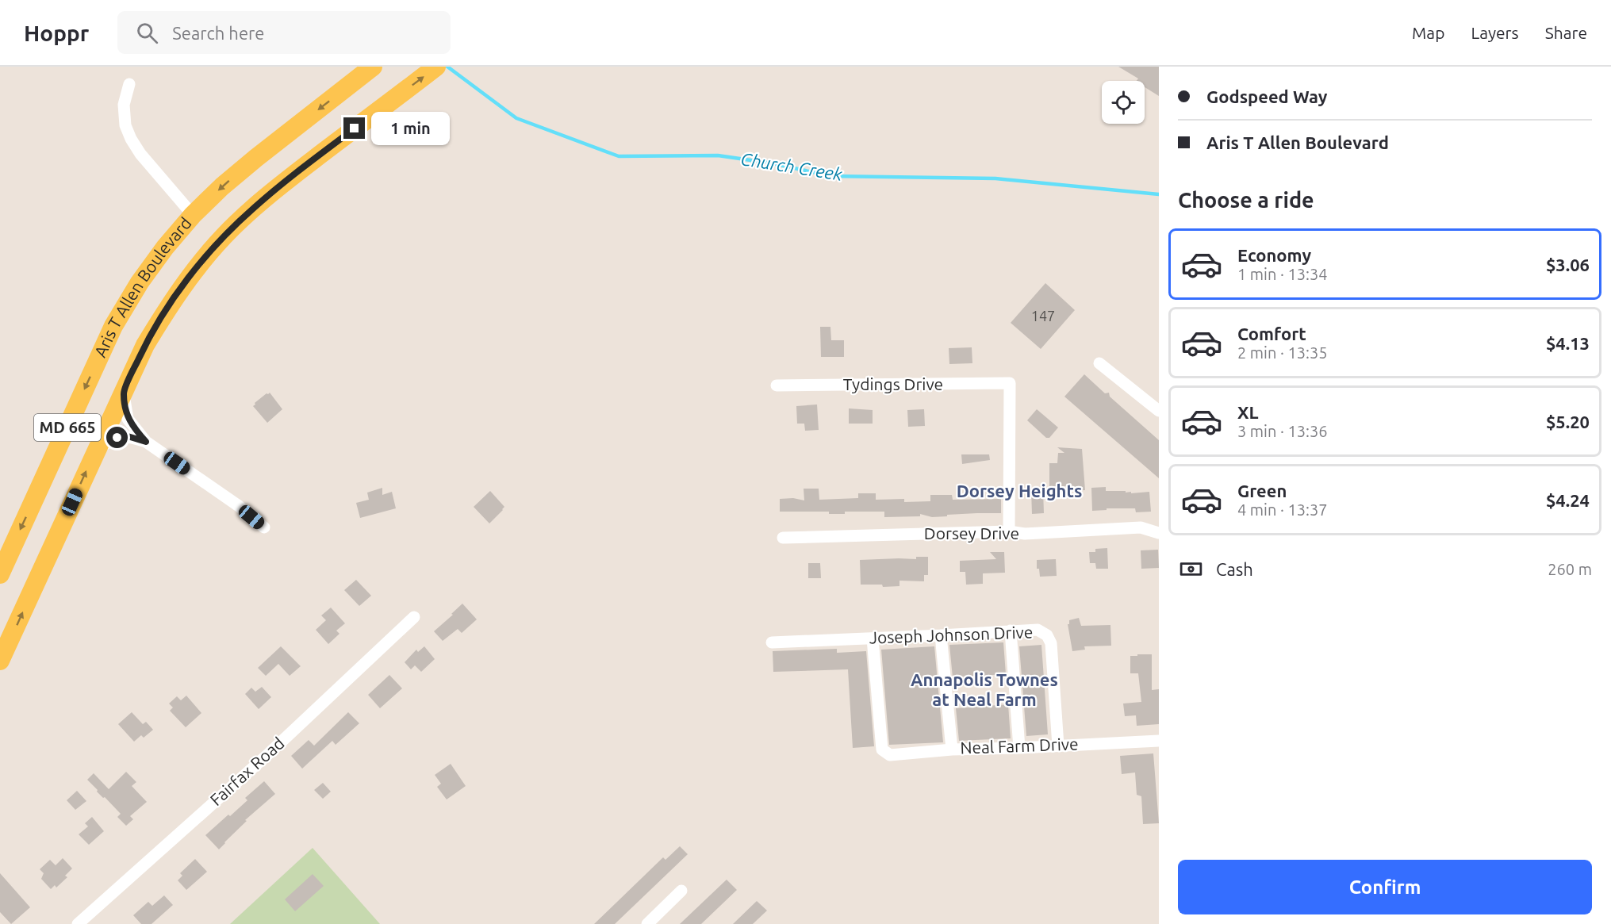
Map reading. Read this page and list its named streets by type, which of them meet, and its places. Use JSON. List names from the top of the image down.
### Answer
{
  "streets": {
    "main road": ["Aris T Allen Boulevard", "MD 665"],
    "street": [
      "Tydings Drive",
      "Dorsey Drive",
      "Joseph Johnson Drive",
      "Neal Farm Drive",
      "Fairfax Road"
    ]
  },
  "crossings": [
    ["Tydings Drive", "Dorsey Drive"],
    ["Joseph Johnson Drive", "Neal Farm Drive"]
  ],
  "districts": ["Dorsey Heights", "Annapolis Townes at Neal Farm"],
  "water": ["Church Creek"],
  "house_numbers": ["147"],
  "page": {
    "header": "Hoppr",
    "search": "Search here",
    "nav": ["Map", "Layers", "Share"],
    "banner": ["Godspeed Way", "Aris T Allen Boulevard"],
    "bubble": "1 min",
    "heading": "Choose a ride",
    "list": [
      {
        "name": "Economy",
        "note": "1 min · 13:34",
        "value": "$3.06"
      },
      {
        "name": "Comfort",
        "note": "2 min · 13:35",
        "value": "$4.13"
      },
      {
        "name": "XL",
        "note": "3 min · 13:36",
        "value": "$5.20"
      },
      {
        "name": "Green",
        "note": "4 min · 13:37",
        "value": "$4.24"
      }
    ],
    "pay": ["Cash", "260 m"],
    "buttons": "Confirm"
  }
}
